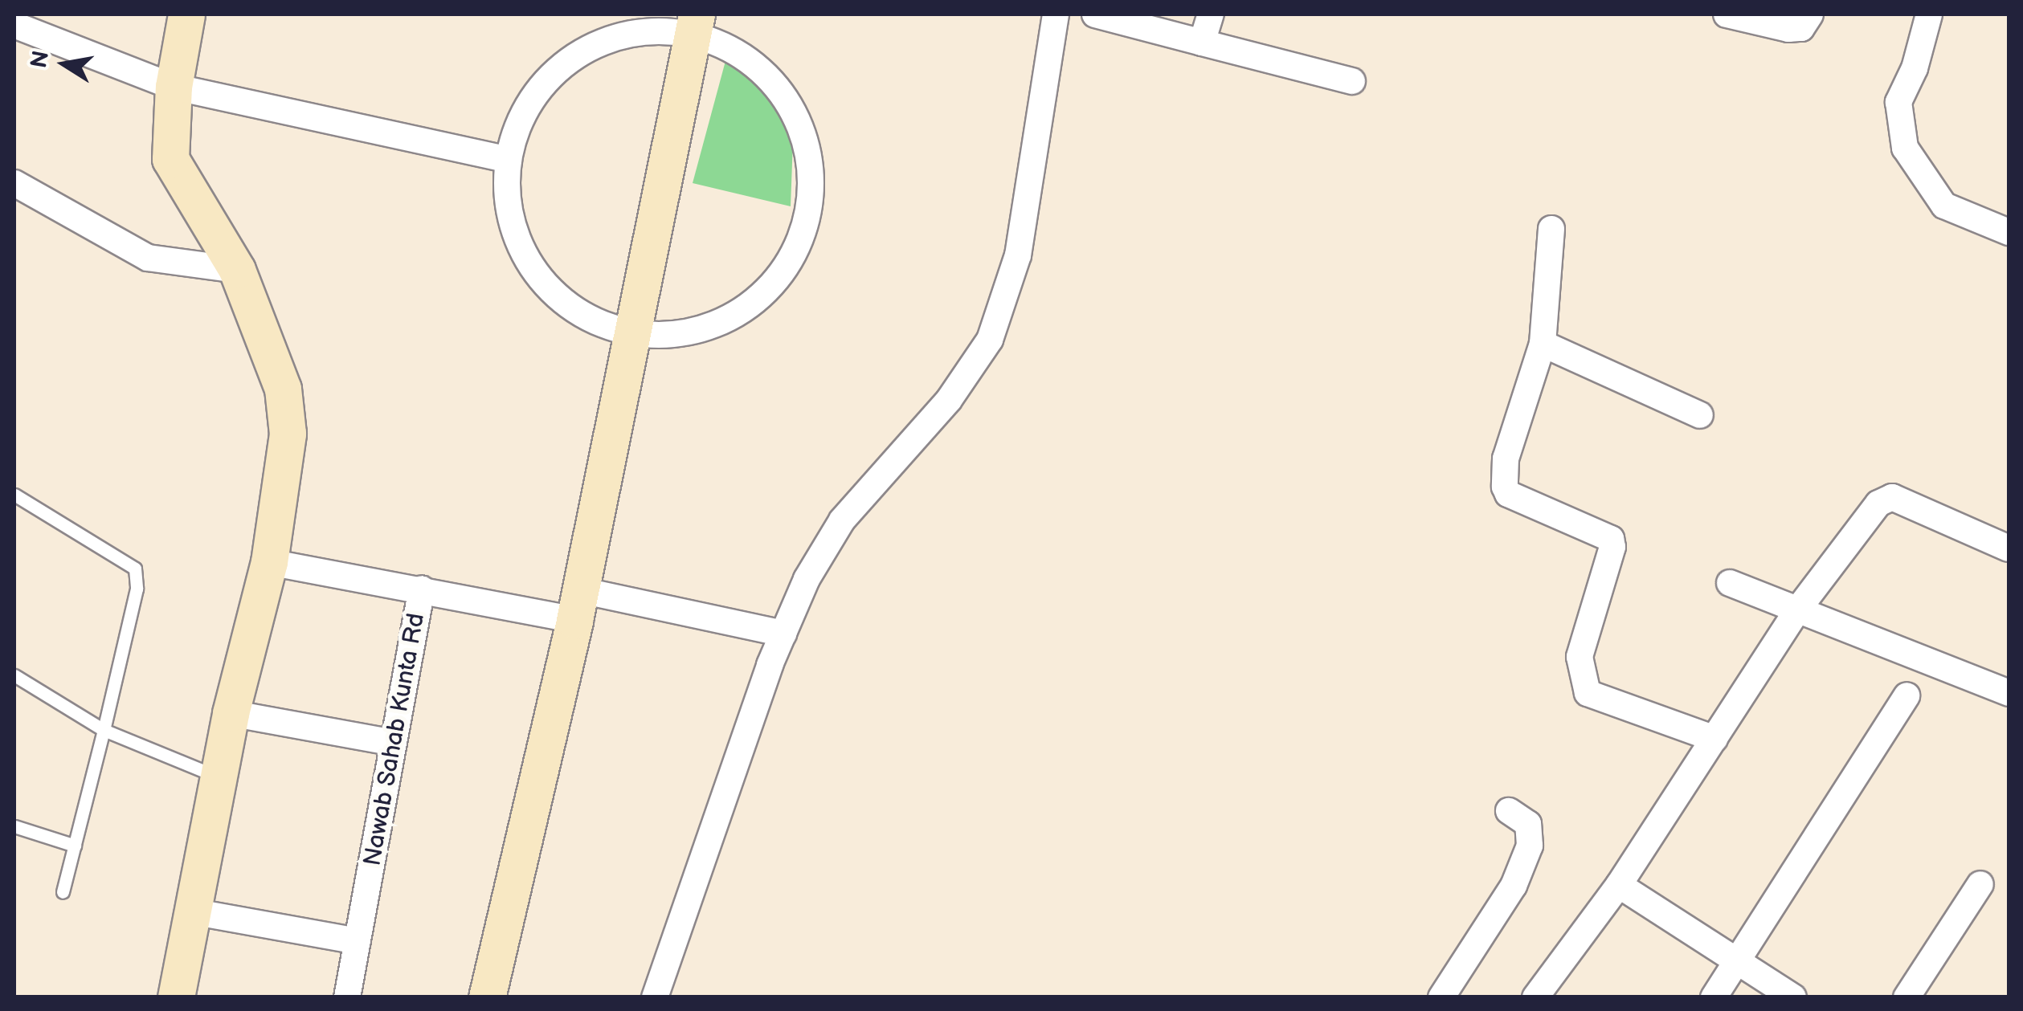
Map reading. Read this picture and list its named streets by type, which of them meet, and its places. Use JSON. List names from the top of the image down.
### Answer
{
  "streets": {
    "street": ["Nawab Sahab Kunta Rd"]
  },
  "north": "left"
}
